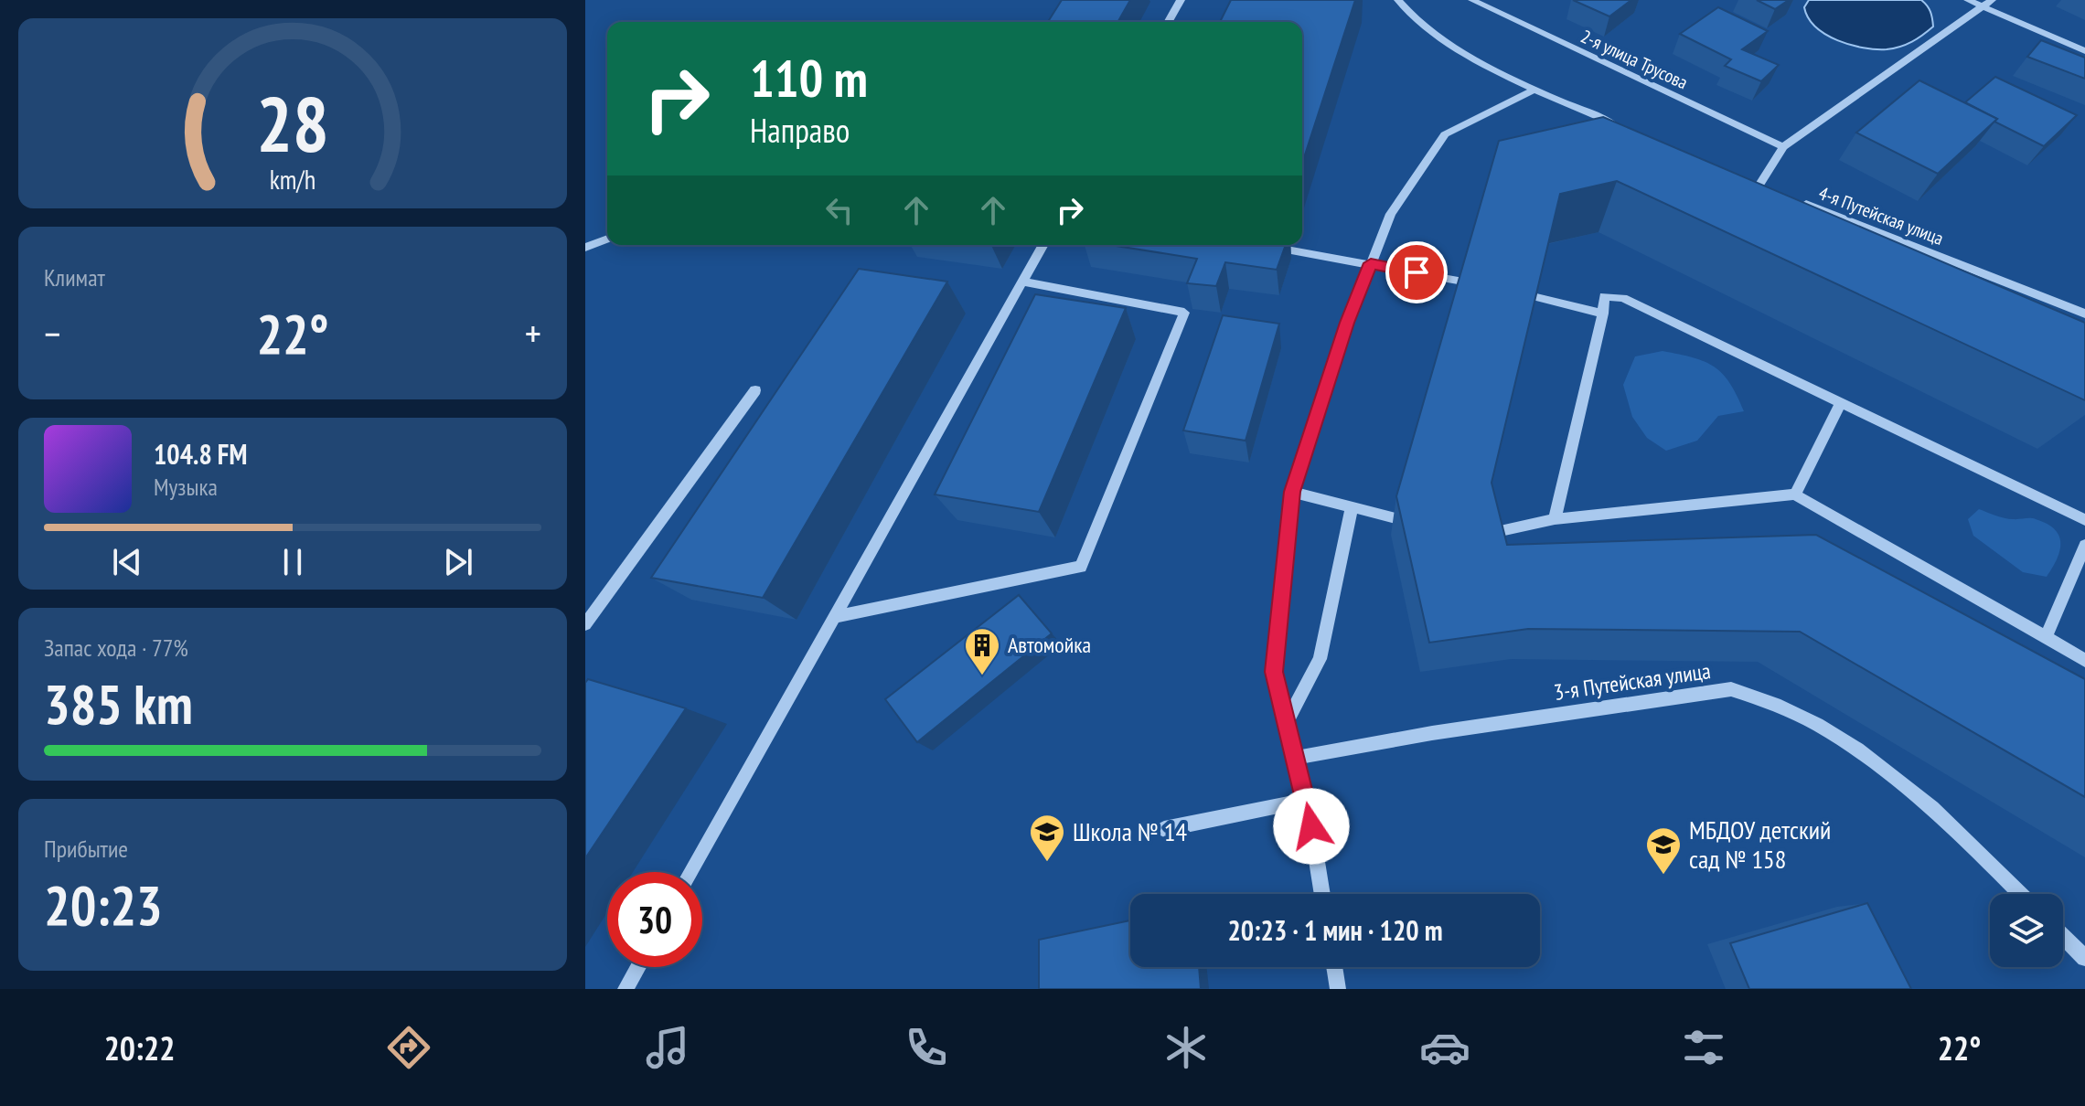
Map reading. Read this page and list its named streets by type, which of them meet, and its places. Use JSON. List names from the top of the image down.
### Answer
{
  "streets": {
    "street": ["2-я улица Трусова", "4-я Путейская улица", "3-я Путейская улица"]
  },
  "places": {
    "building": ["Автомойка"],
    "school or university": ["Школа № 14", "МБДОУ детский сад № 158"]
  },
  "page": {
    "turn": ["110 m", "Направо"],
    "tile": [
      "Климат",
      ["Запас хода · 77%", "385 km"],
      ["Прибытие", "20:23"]
    ],
    "heat": ["−", "22°", "+"],
    "song": ["104.8 FM", "Музыка"],
    "limit": "30",
    "trip": "20:23 · 1 мин · 120 m",
    "tabs": ["20:22", "22°"],
    "gauge": ["28", "km/h"]
  }
}
